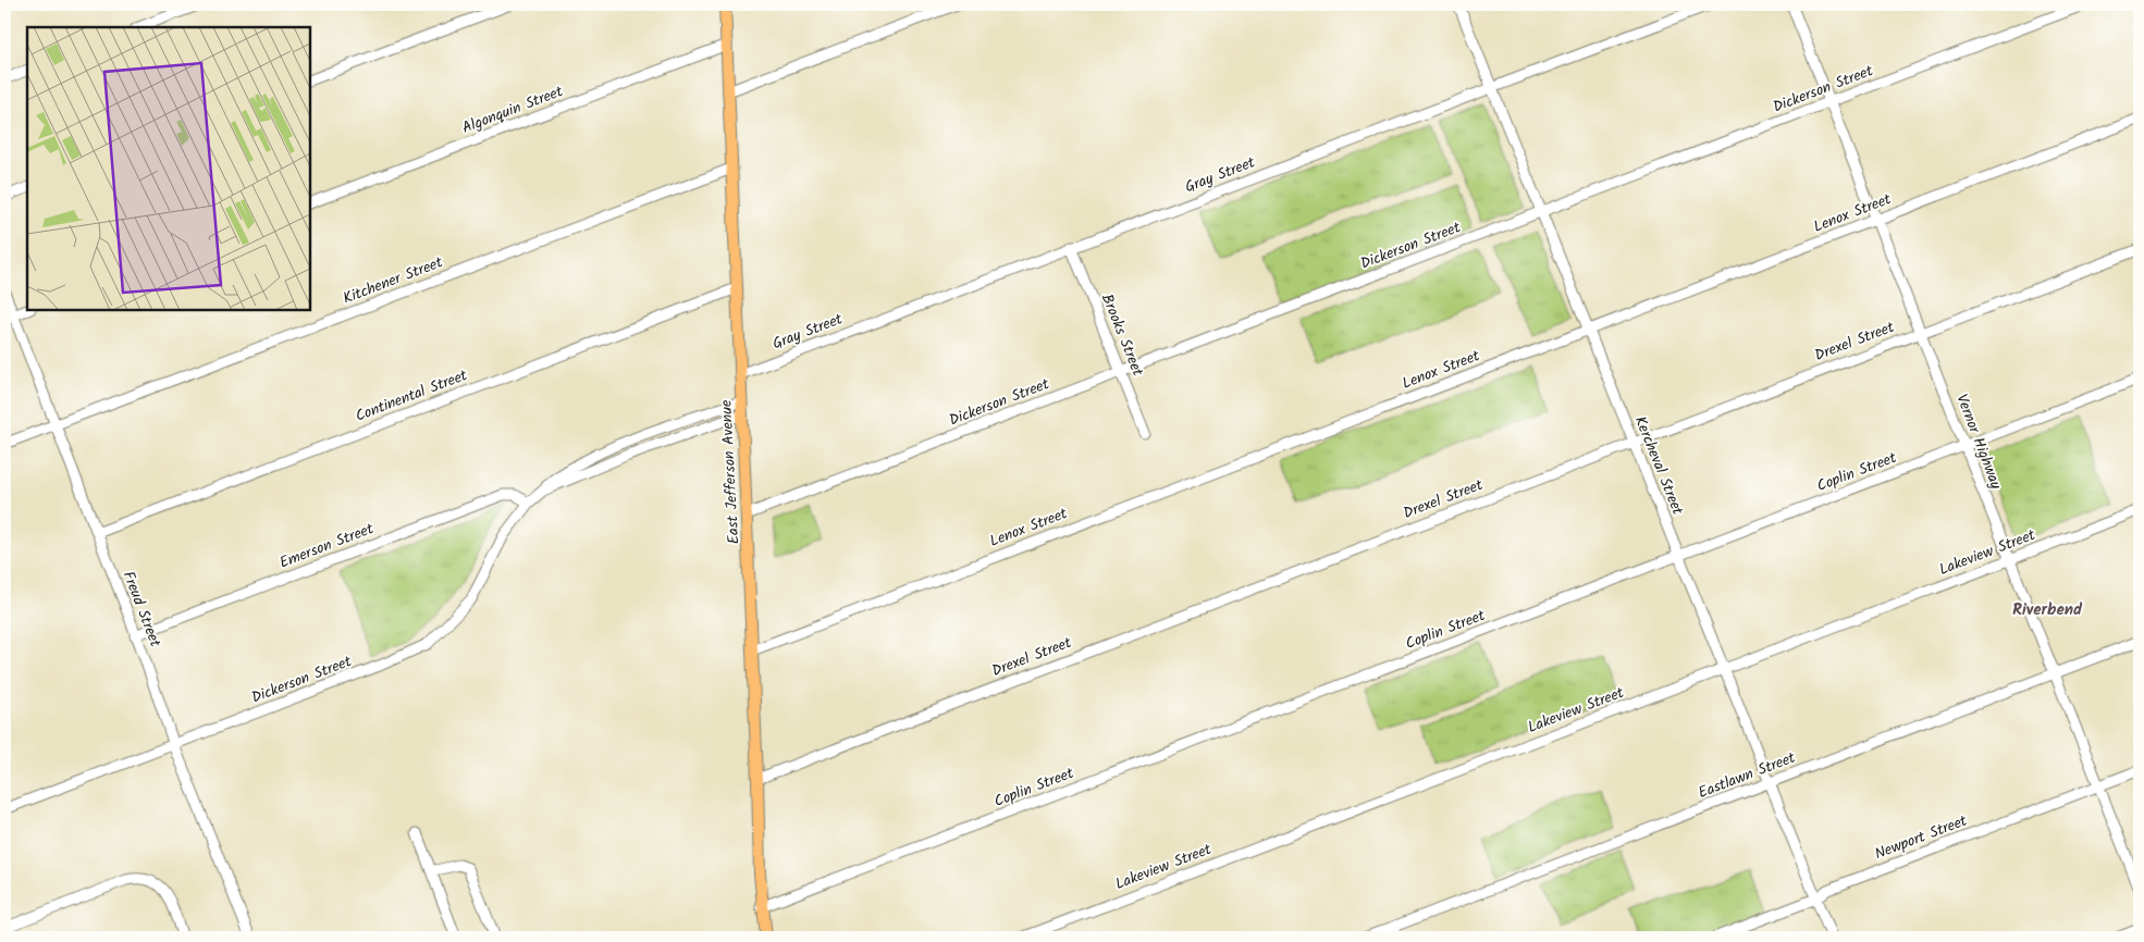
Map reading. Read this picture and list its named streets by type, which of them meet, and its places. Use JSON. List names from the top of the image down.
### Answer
{
  "streets": {
    "main road": ["East Jefferson Avenue"],
    "street": [
      "Dickerson Street",
      "Algonquin Street",
      "Gray Street",
      "Lenox Street",
      "Kitchener Street",
      "Brooks Street",
      "Drexel Street",
      "Continental Street",
      "Vernor Highway",
      "Kercheval Street",
      "Coplin Street",
      "Emerson Street",
      "Lakeview Street",
      "Freud Street",
      "Eastlawn Street",
      "Newport Street"
    ]
  },
  "crossings": [
    ["Dickerson Street", "Brooks Street"],
    ["Dickerson Street", "Vernor Highway"],
    ["Dickerson Street", "Kercheval Street"],
    ["Dickerson Street", "East Jefferson Avenue"],
    ["Dickerson Street", "Emerson Street"],
    ["Dickerson Street", "Freud Street"],
    ["Algonquin Street", "East Jefferson Avenue"],
    ["Gray Street", "Brooks Street"],
    ["Gray Street", "Kercheval Street"],
    ["Gray Street", "East Jefferson Avenue"],
    ["Lenox Street", "Vernor Highway"],
    ["Lenox Street", "Kercheval Street"],
    ["Lenox Street", "East Jefferson Avenue"],
    ["Kitchener Street", "East Jefferson Avenue"],
    ["Kitchener Street", "Freud Street"],
    ["Drexel Street", "Vernor Highway"],
    ["Drexel Street", "Kercheval Street"],
    ["Drexel Street", "East Jefferson Avenue"],
    ["Continental Street", "East Jefferson Avenue"],
    ["Continental Street", "Freud Street"],
    ["Vernor Highway", "Coplin Street"],
    ["Vernor Highway", "Lakeview Street"],
    ["Vernor Highway", "Eastlawn Street"],
    ["Vernor Highway", "Newport Street"],
    ["Kercheval Street", "Coplin Street"],
    ["Kercheval Street", "Lakeview Street"],
    ["Kercheval Street", "Eastlawn Street"],
    ["Kercheval Street", "Newport Street"],
    ["East Jefferson Avenue", "Coplin Street"],
    ["Emerson Street", "Freud Street"]
  ],
  "districts": ["Riverbend"]
}
